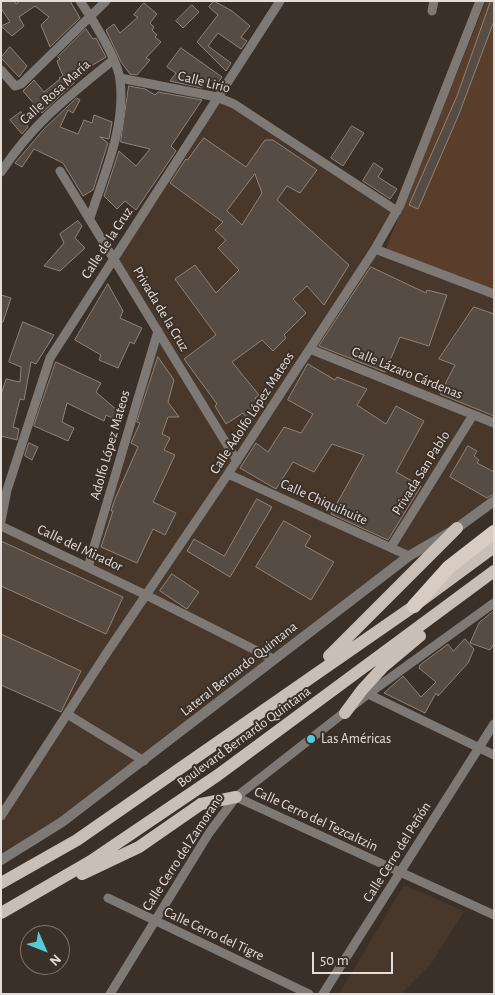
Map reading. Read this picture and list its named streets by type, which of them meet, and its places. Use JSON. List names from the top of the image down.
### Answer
{
  "streets": {
    "main road": ["Boulevard Bernardo Quintana"],
    "street": [
      "Calle Lirio",
      "Calle Rosa María",
      "Calle de la Cruz",
      "Privada de la Cruz",
      "Calle Lázaro Cárdenas",
      "Calle Adolfo López Mateos",
      "Adolfo López Mateos",
      "Privada San Pablo",
      "Calle Chiquihuite",
      "Calle del Mirador",
      "Lateral Bernardo Quintana",
      "Calle Cerro del Tezcaltzin",
      "Calle Cerro del Zamorano",
      "Calle Cerro del Peñón",
      "Calle Cerro del Tigre"
    ]
  },
  "crossings": [
    ["Calle Lirio", "Calle de la Cruz"],
    ["Calle Lirio", "Calle Adolfo López Mateos"],
    ["Calle de la Cruz", "Privada de la Cruz"],
    ["Privada de la Cruz", "Calle Adolfo López Mateos"],
    ["Privada de la Cruz", "Adolfo López Mateos"],
    ["Calle Lázaro Cárdenas", "Calle Adolfo López Mateos"],
    ["Calle Lázaro Cárdenas", "Privada San Pablo"],
    ["Calle Adolfo López Mateos", "Calle Chiquihuite"],
    ["Calle Adolfo López Mateos", "Calle del Mirador"],
    ["Adolfo López Mateos", "Calle del Mirador"],
    ["Privada San Pablo", "Calle Chiquihuite"],
    ["Calle Chiquihuite", "Lateral Bernardo Quintana"],
    ["Calle del Mirador", "Lateral Bernardo Quintana"],
    ["Calle Cerro del Tezcaltzin", "Calle Cerro del Zamorano"],
    ["Calle Cerro del Tezcaltzin", "Calle Cerro del Peñón"],
    ["Calle Cerro del Zamorano", "Calle Cerro del Tigre"]
  ],
  "places": ["Las Américas"],
  "scale_bar": "50 m",
  "north": "bottom right"
}
